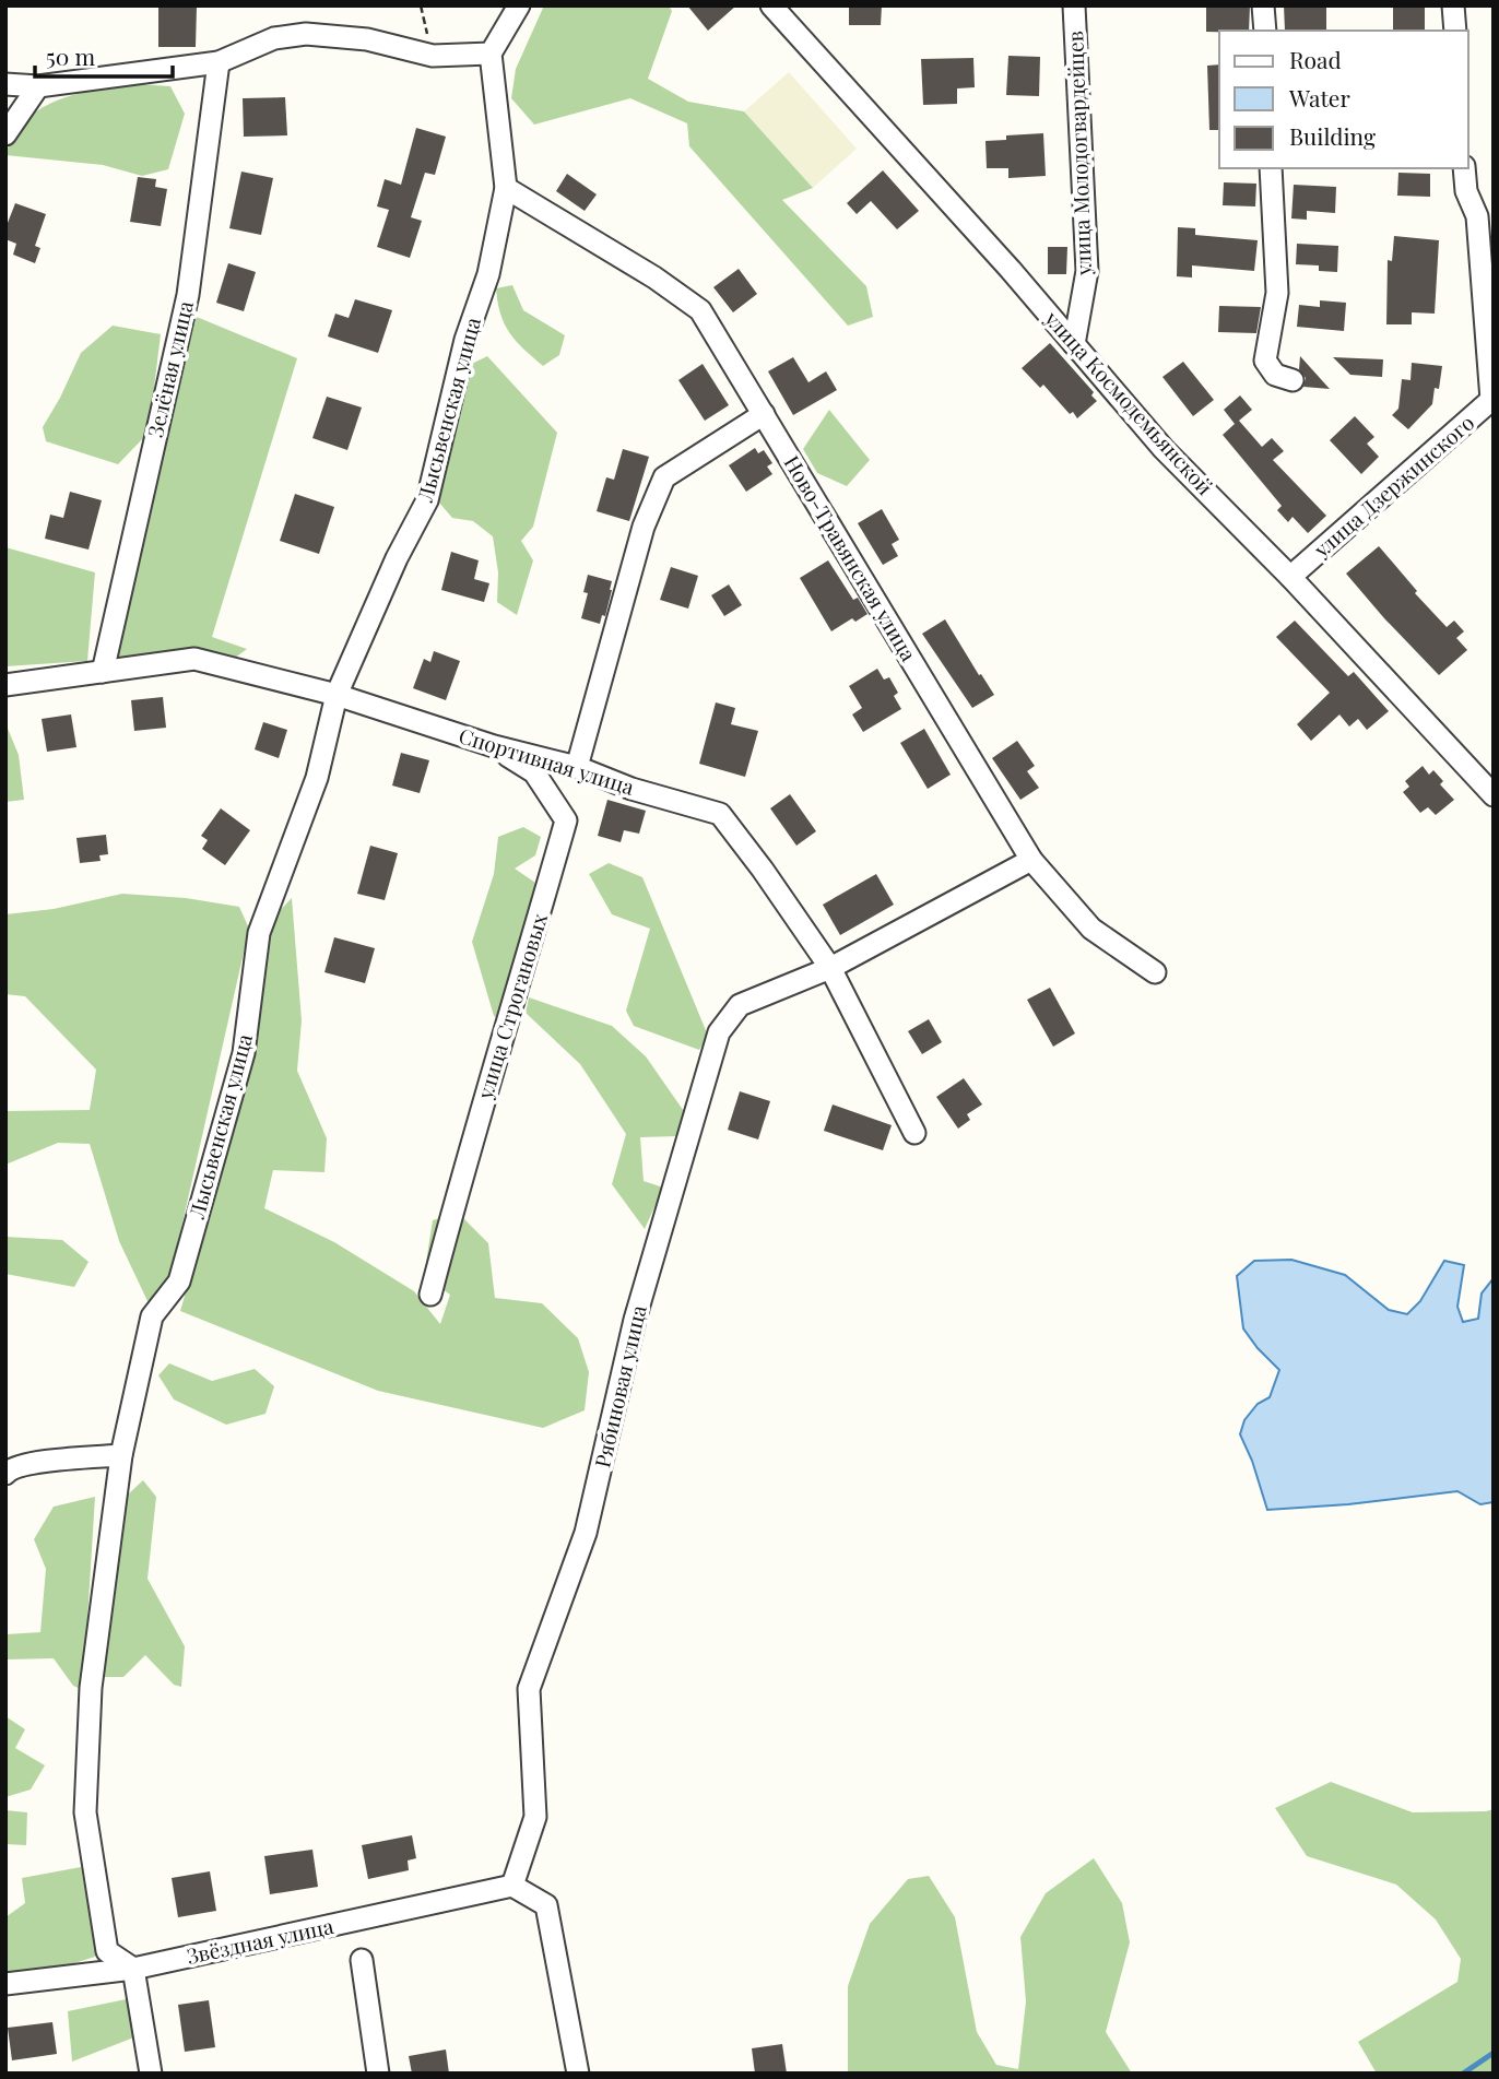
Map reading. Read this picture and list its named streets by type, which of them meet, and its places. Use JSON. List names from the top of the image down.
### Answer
{
  "streets": {
    "street": [
      "улица Молодогвардейцев",
      "Зелёная улица",
      "улица Космодемьянской",
      "Лысьвенская улица",
      "улица Дзержинского",
      "Ново-Травянская улица",
      "Спортивная улица",
      "улица Строгановых",
      "Рябиновая улица",
      "Звёздная улица"
    ]
  },
  "crossings": [
    ["улица Молодогвардейцев", "улица Космодемьянской"],
    ["Зелёная улица", "Спортивная улица"],
    ["улица Космодемьянской", "улица Дзержинского"],
    ["Лысьвенская улица", "Ново-Травянская улица"],
    ["Лысьвенская улица", "Спортивная улица"],
    ["Лысьвенская улица", "Звёздная улица"],
    ["Ново-Травянская улица", "Рябиновая улица"],
    ["Спортивная улица", "улица Строгановых"],
    ["Спортивная улица", "Рябиновая улица"],
    ["Рябиновая улица", "Звёздная улица"]
  ],
  "legend": ["Road", "Water", "Building"],
  "scale_bar": "50 m"
}
